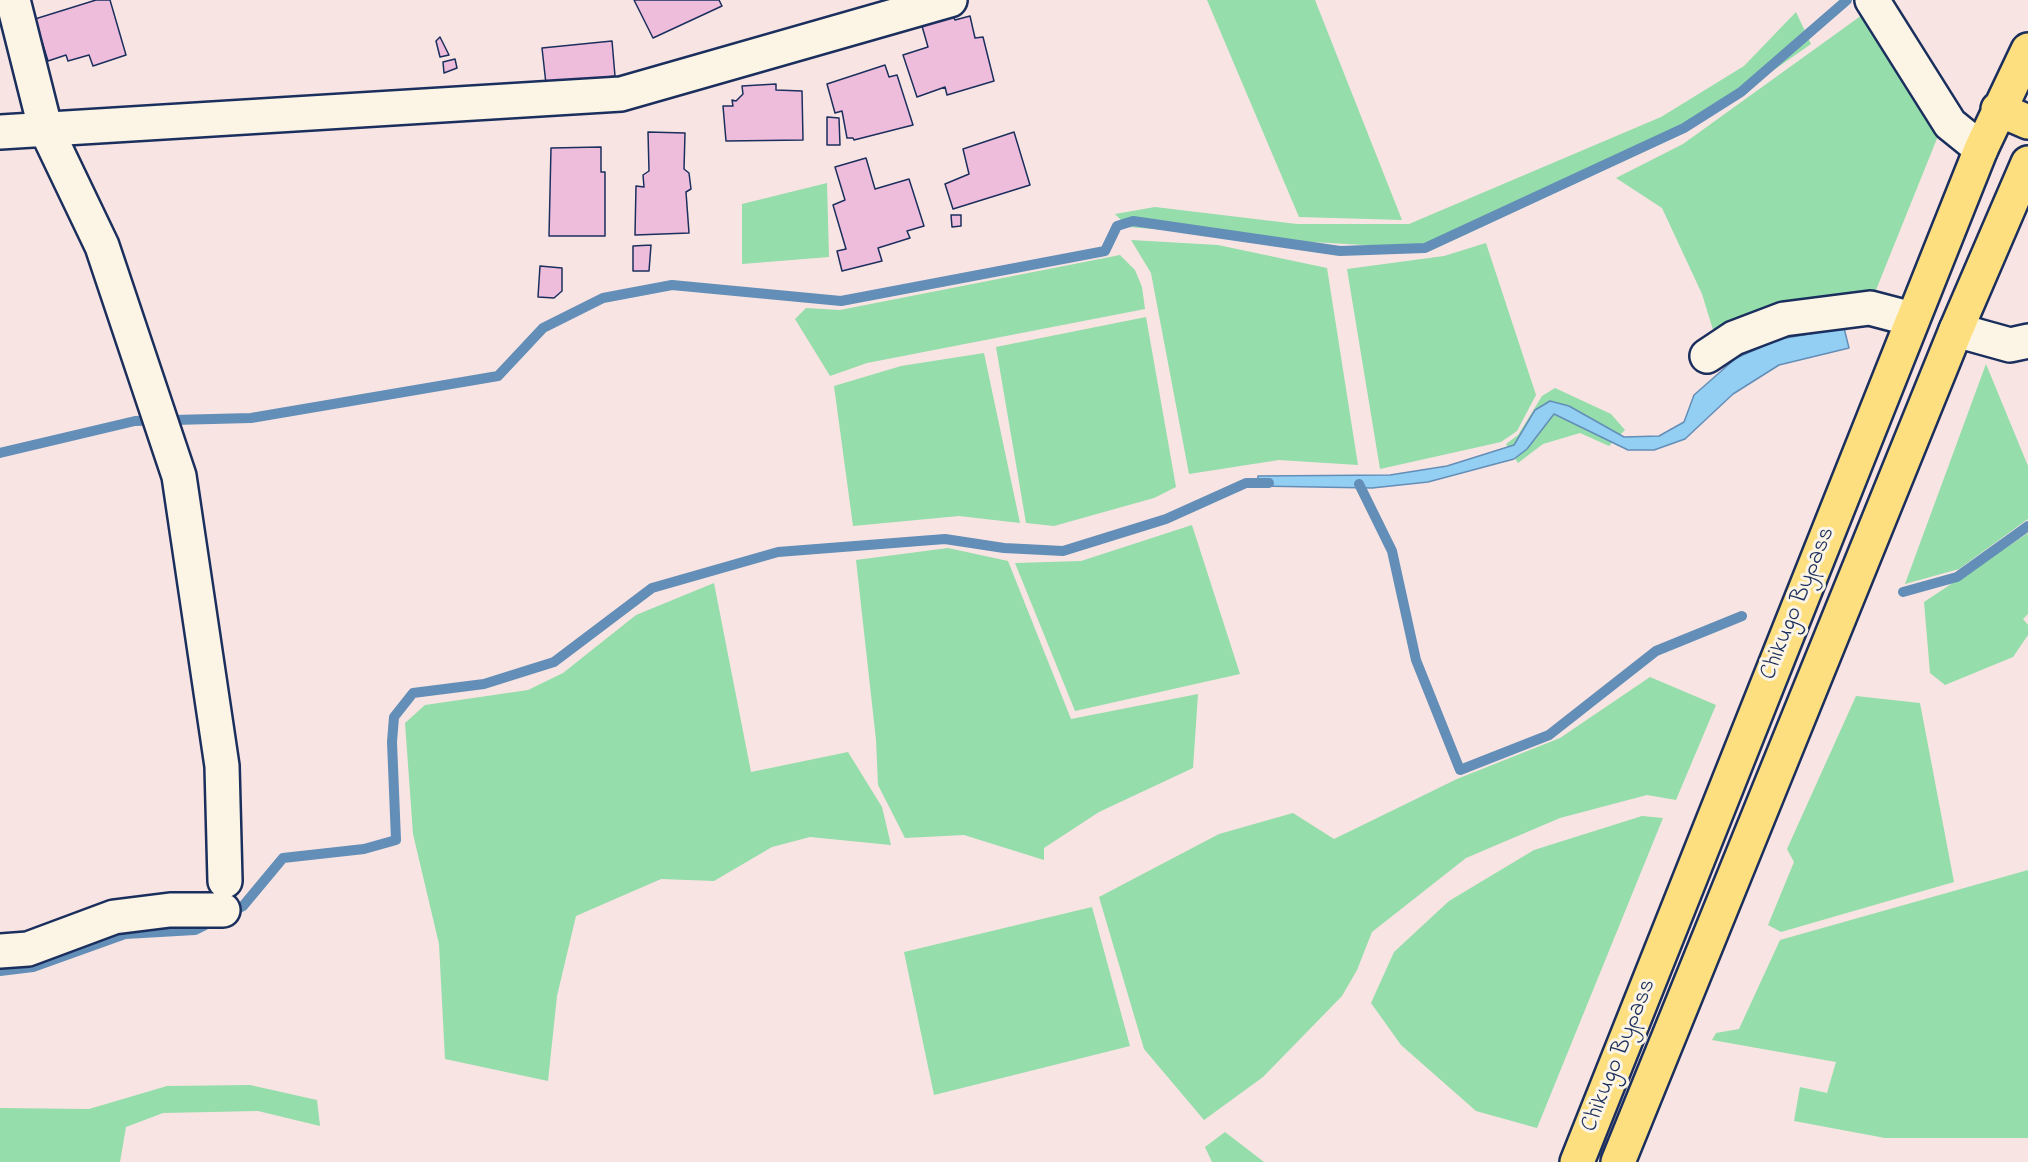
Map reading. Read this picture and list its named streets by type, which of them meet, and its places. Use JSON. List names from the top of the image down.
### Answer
{
  "streets": {
    "highway": ["Chikugo Bypass"]
  }
}
